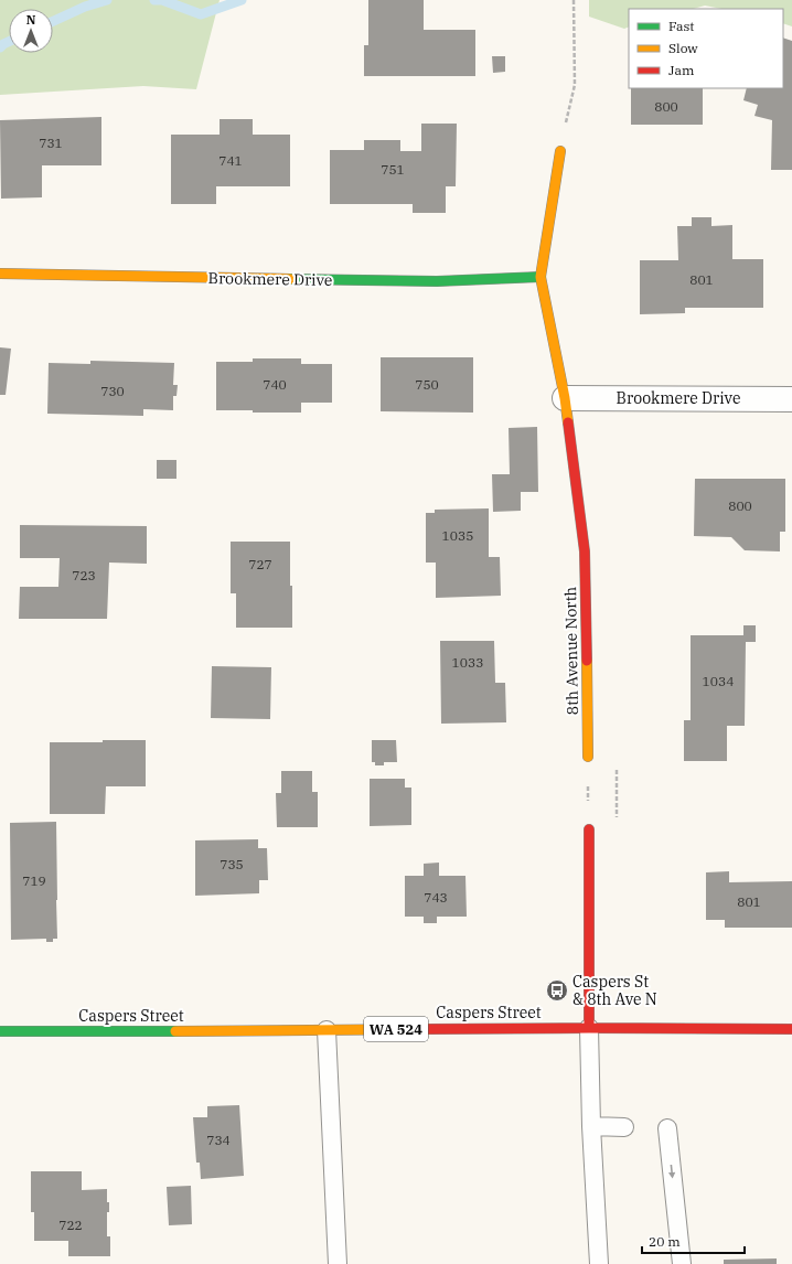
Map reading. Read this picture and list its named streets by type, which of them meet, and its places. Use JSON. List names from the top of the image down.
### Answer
{
  "streets": {
    "street": [
      "Brookmere Drive",
      "8th Avenue North",
      "Caspers Street",
      "WA 524"
    ]
  },
  "crossings": [
    ["Brookmere Drive", "8th Avenue North"]
  ],
  "places": {
    "bus stop": ["Caspers St & 8th Ave N"]
  },
  "house_numbers": [
    "800",
    "731",
    "741",
    "751",
    "801",
    "740",
    "750",
    "730",
    "800",
    "1035",
    "727",
    "723",
    "1033",
    "1034",
    "735",
    "719",
    "743",
    "801",
    "734",
    "722"
  ],
  "legend": ["Fast", "Slow", "Jam"],
  "scale_bar": "20 m",
  "north": "top"
}
